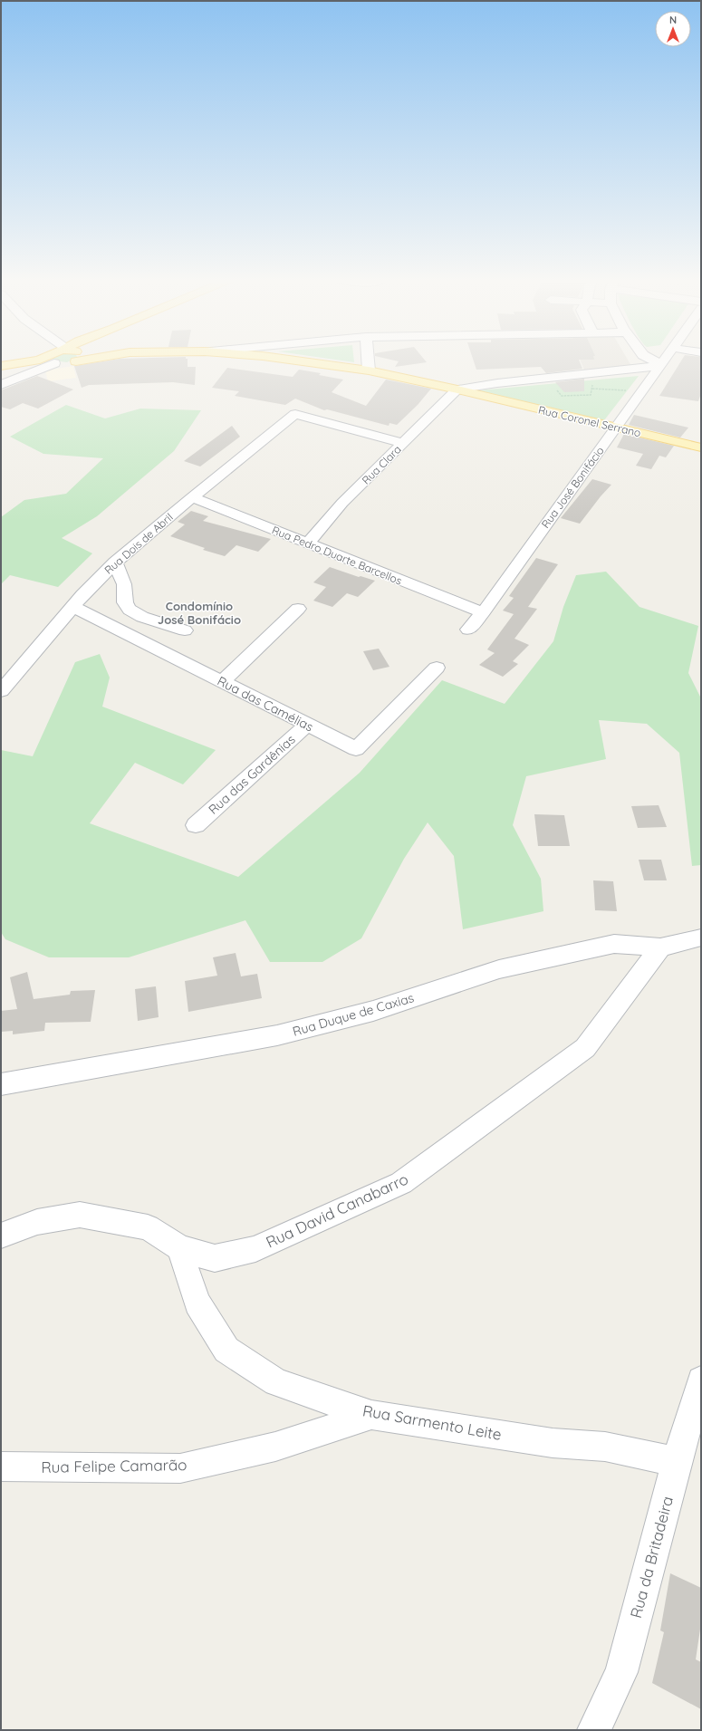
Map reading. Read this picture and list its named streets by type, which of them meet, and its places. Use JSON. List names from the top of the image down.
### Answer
{
  "streets": {
    "main road": ["Rua Coronel Serrano"],
    "street": [
      "Rua Clara",
      "Rua José Bonifácio",
      "Rua Dois de Abril",
      "Rua Pedro Duarte Barcellos",
      "Rua das Camélias",
      "Rua das Gardênias",
      "Rua Duque de Caxias",
      "Rua David Canabarro",
      "Rua Sarmento Leite",
      "Rua Felipe Camarão",
      "Rua da Britadeira"
    ]
  },
  "crossings": [
    ["Rua Coronel Serrano", "Rua Clara"],
    ["Rua Coronel Serrano", "Rua José Bonifácio"],
    ["Rua Clara", "Rua Dois de Abril"],
    ["Rua Clara", "Rua Pedro Duarte Barcellos"],
    ["Rua José Bonifácio", "Rua Pedro Duarte Barcellos"],
    ["Rua Dois de Abril", "Rua Pedro Duarte Barcellos"],
    ["Rua Dois de Abril", "Rua das Camélias"],
    ["Rua das Camélias", "Rua das Gardênias"],
    ["Rua Duque de Caxias", "Rua David Canabarro"],
    ["Rua David Canabarro", "Rua Sarmento Leite"],
    ["Rua Sarmento Leite", "Rua Felipe Camarão"],
    ["Rua Sarmento Leite", "Rua da Britadeira"]
  ],
  "districts": ["Condomínio José Bonifácio"],
  "north": "top"
}
